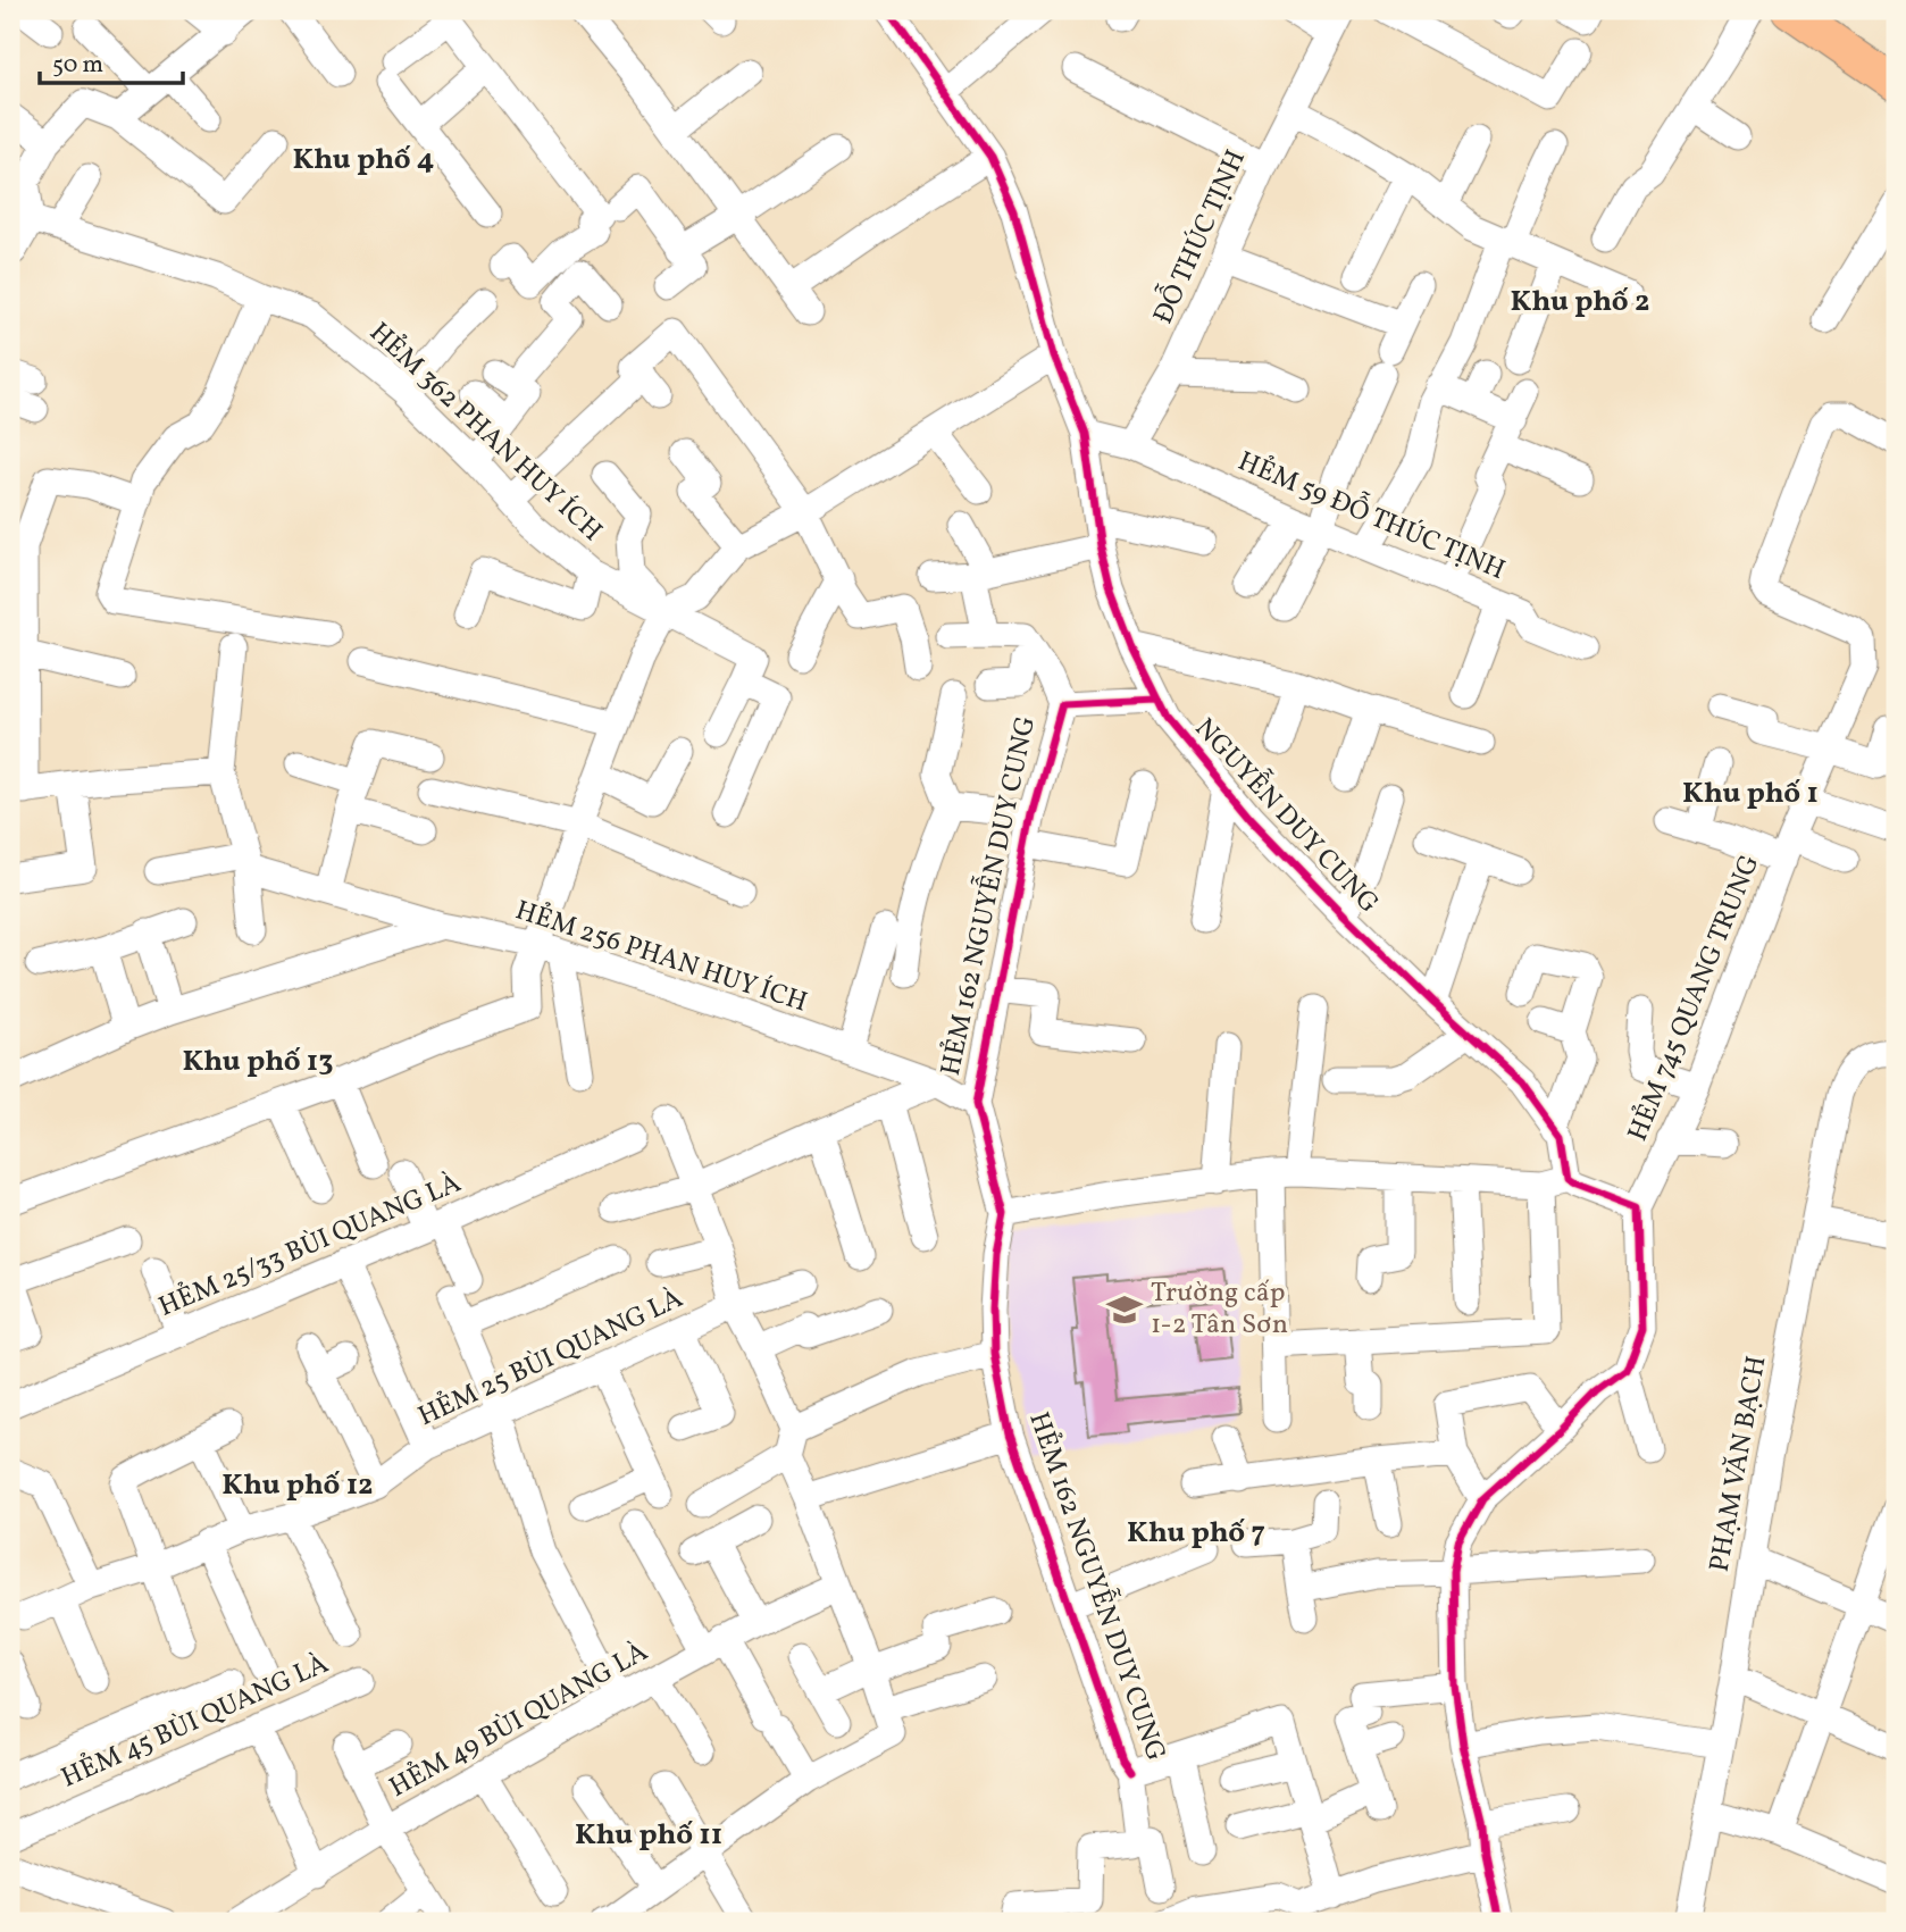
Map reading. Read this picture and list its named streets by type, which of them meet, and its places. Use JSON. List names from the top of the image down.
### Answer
{
  "streets": {
    "street": [
      "ĐỖ THÚC TỊNH",
      "HẺM 362 PHAN HUY ÍCH",
      "HẺM 59 ĐỖ THÚC TỊNH",
      "NGUYỄN DUY CUNG",
      "HẺM 162 NGUYỄN DUY CUNG",
      "HẺM 256 PHAN HUY ÍCH",
      "HẺM 745 QUANG TRUNG",
      "HẺM 25/33 BÙI QUANG LÀ",
      "HẺM 25 BÙI QUANG LÀ",
      "PHẠM VĂN BẠCH",
      "HẺM 49 BÙI QUANG LÀ",
      "HẺM 45 BÙI QUANG LÀ"
    ]
  },
  "crossings": [
    ["ĐỖ THÚC TỊNH", "HẺM 59 ĐỖ THÚC TỊNH"],
    ["NGUYỄN DUY CUNG", "HẺM 162 NGUYỄN DUY CUNG"],
    ["HẺM 162 NGUYỄN DUY CUNG", "HẺM 256 PHAN HUY ÍCH"]
  ],
  "districts": [
    "Khu phố 4",
    "Khu phố 2",
    "Khu phố 1",
    "Khu phố 13",
    "Khu phố 12",
    "Khu phố 7",
    "Khu phố 11"
  ],
  "places": {
    "school or university": ["Trường cấp 1-2 Tân Sơn"]
  },
  "scale_bar": "50 m"
}
